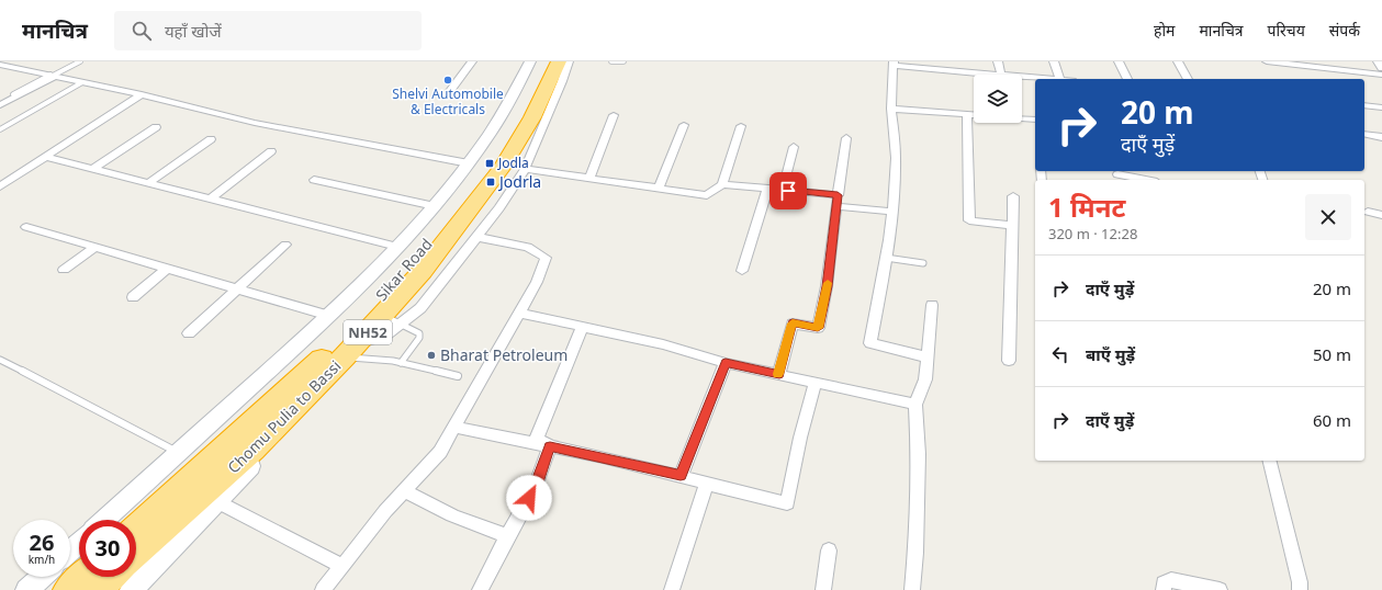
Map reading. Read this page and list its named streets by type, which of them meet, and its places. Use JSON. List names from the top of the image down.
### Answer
{
  "streets": {
    "highway": ["Sikar Road", "NH52", "Chomu Pulia to Bassi"]
  },
  "places": {
    "other": ["Shelvi Automobile & Electricals", "Bharat Petroleum"],
    "transit": ["Jodla", "Jodrla"]
  },
  "page": {
    "header": "मानचित्र",
    "search": "यहाँ खोजें",
    "nav": [
      "होम",
      "मानचित्र",
      "परिचय",
      "संपर्क"
    ],
    "turn": ["20 m", "दाएँ मुड़ें"],
    "heading": ["1 मिनट", "320 m · 12:28"],
    "list": [
      {
        "name": "दाएँ मुड़ें",
        "value": "20 m"
      },
      {
        "name": "बाएँ मुड़ें",
        "value": "50 m"
      },
      {
        "name": "दाएँ मुड़ें",
        "value": "60 m"
      }
    ],
    "speed": "26 km/h",
    "limit": "30"
  }
}
